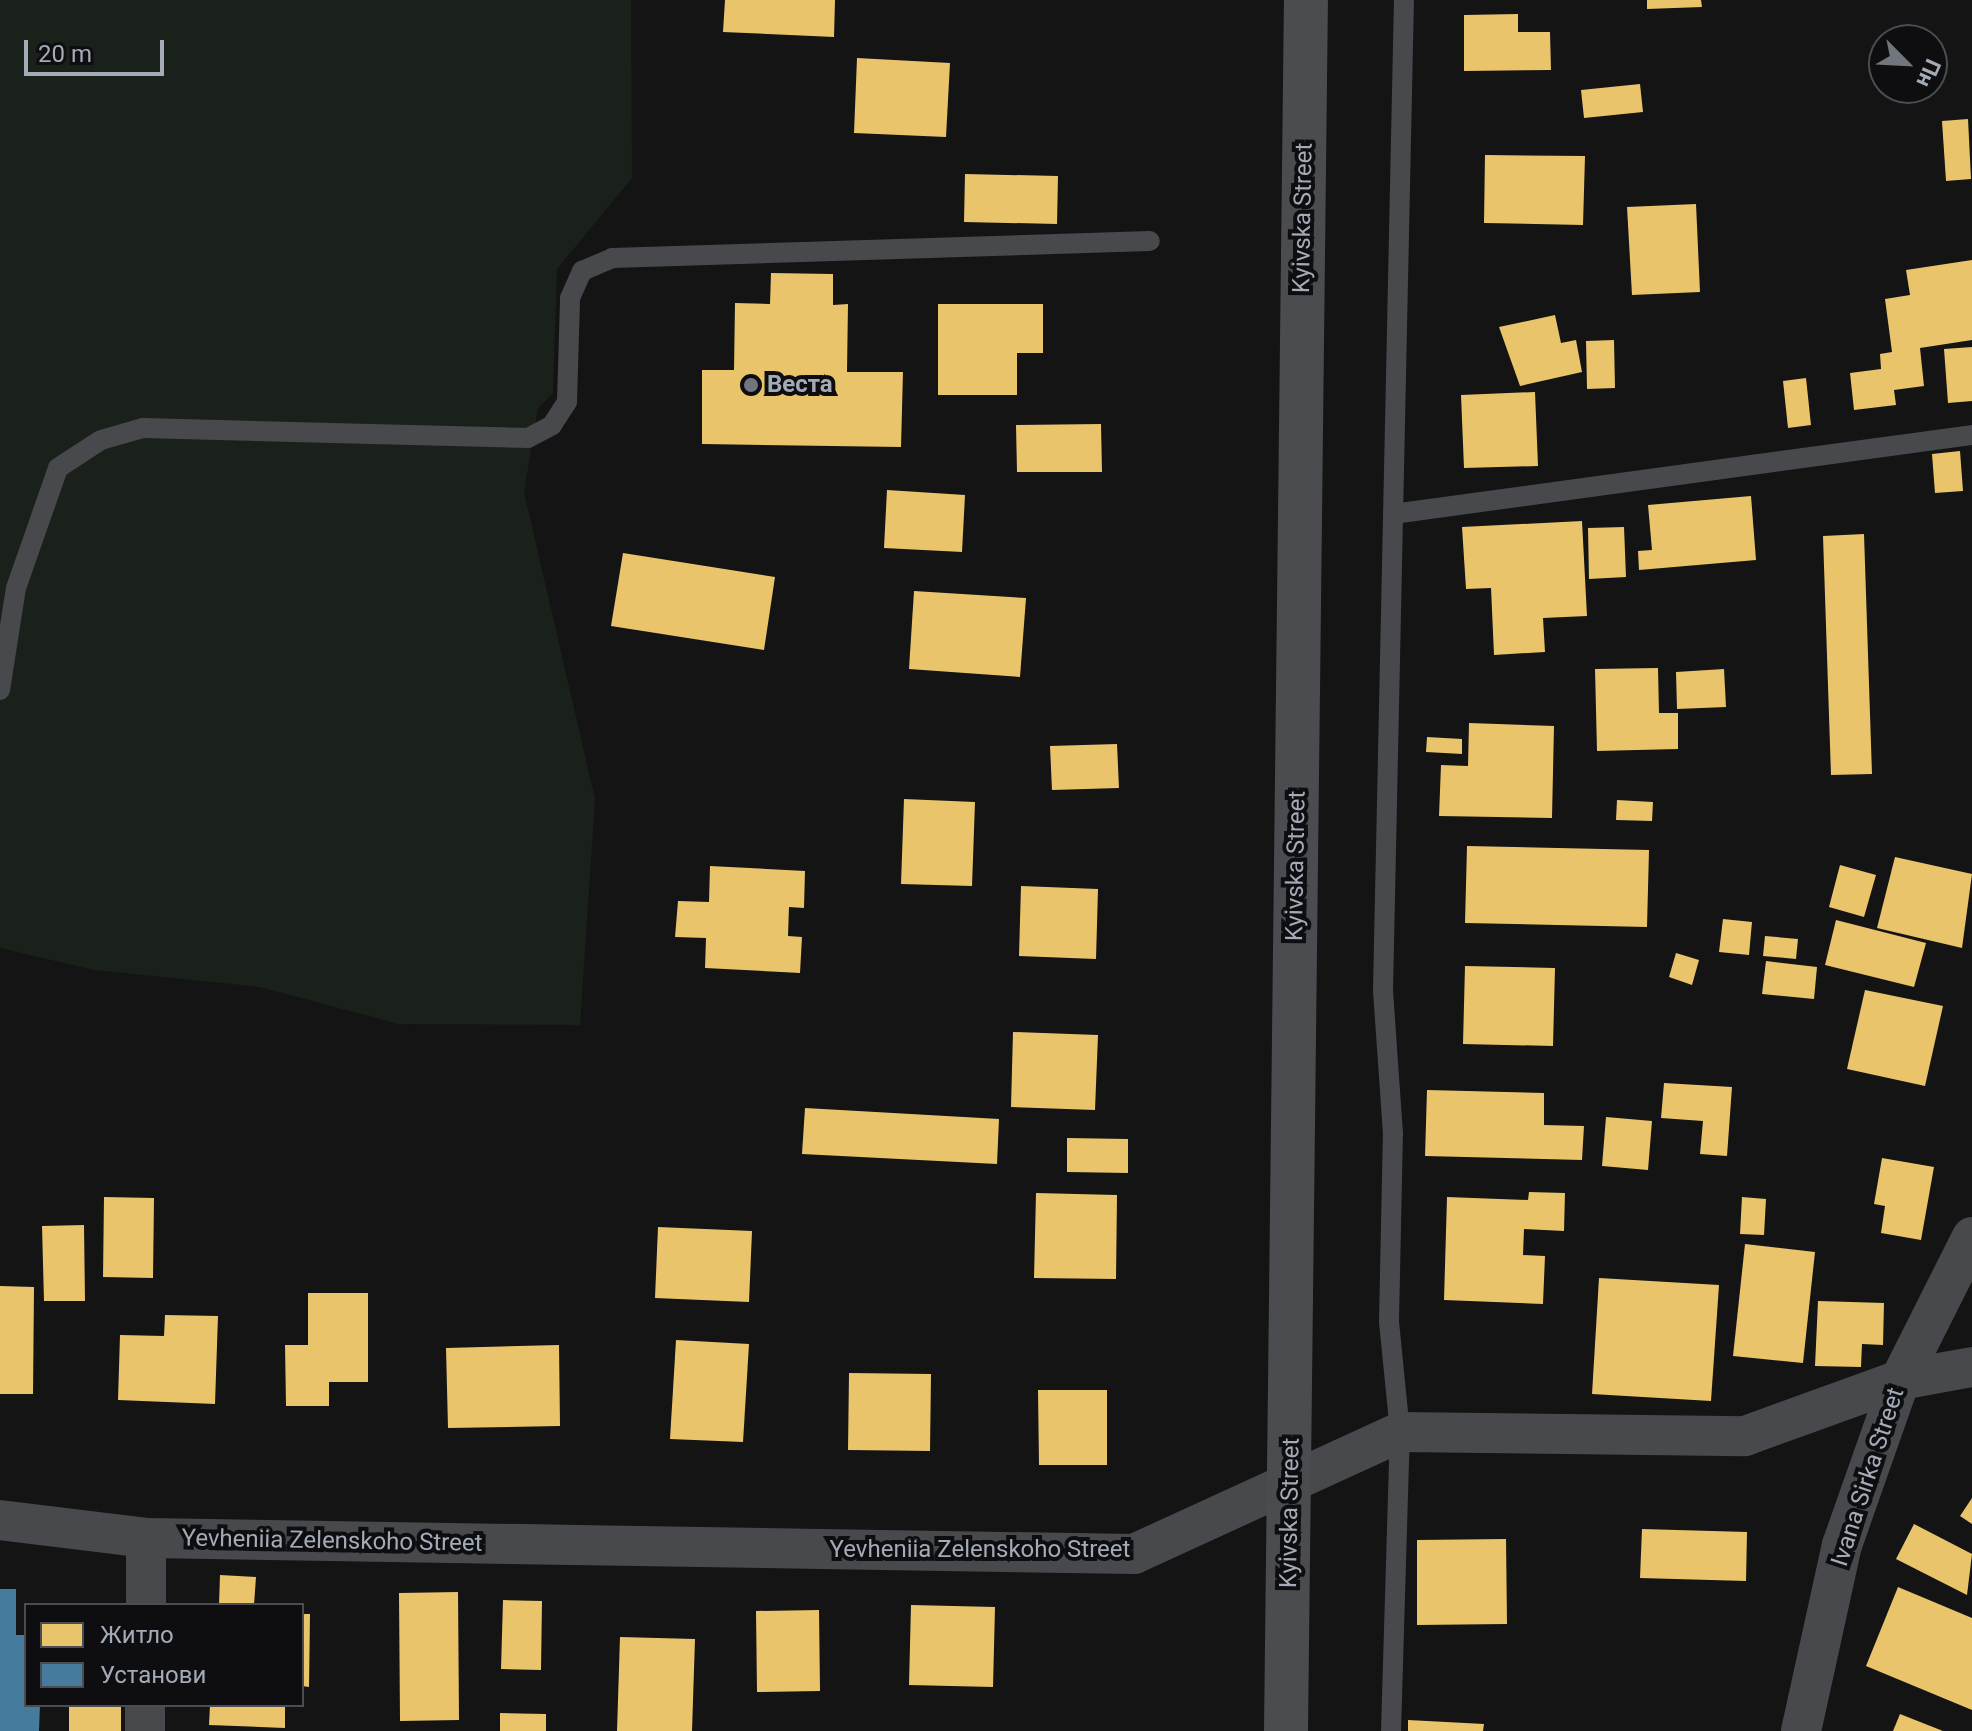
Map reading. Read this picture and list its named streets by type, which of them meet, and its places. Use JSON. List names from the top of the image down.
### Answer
{
  "streets": {
    "main road": ["Kyivska Street"],
    "street": ["Ivana Sirka Street", "Yevheniia Zelenskoho Street"]
  },
  "crossings": [
    ["Kyivska Street", "Yevheniia Zelenskoho Street"],
    ["Ivana Sirka Street", "Yevheniia Zelenskoho Street"]
  ],
  "places": ["Веста"],
  "legend": ["Житло", "Установи"],
  "scale_bar": "20 m",
  "north": "bottom right"
}
